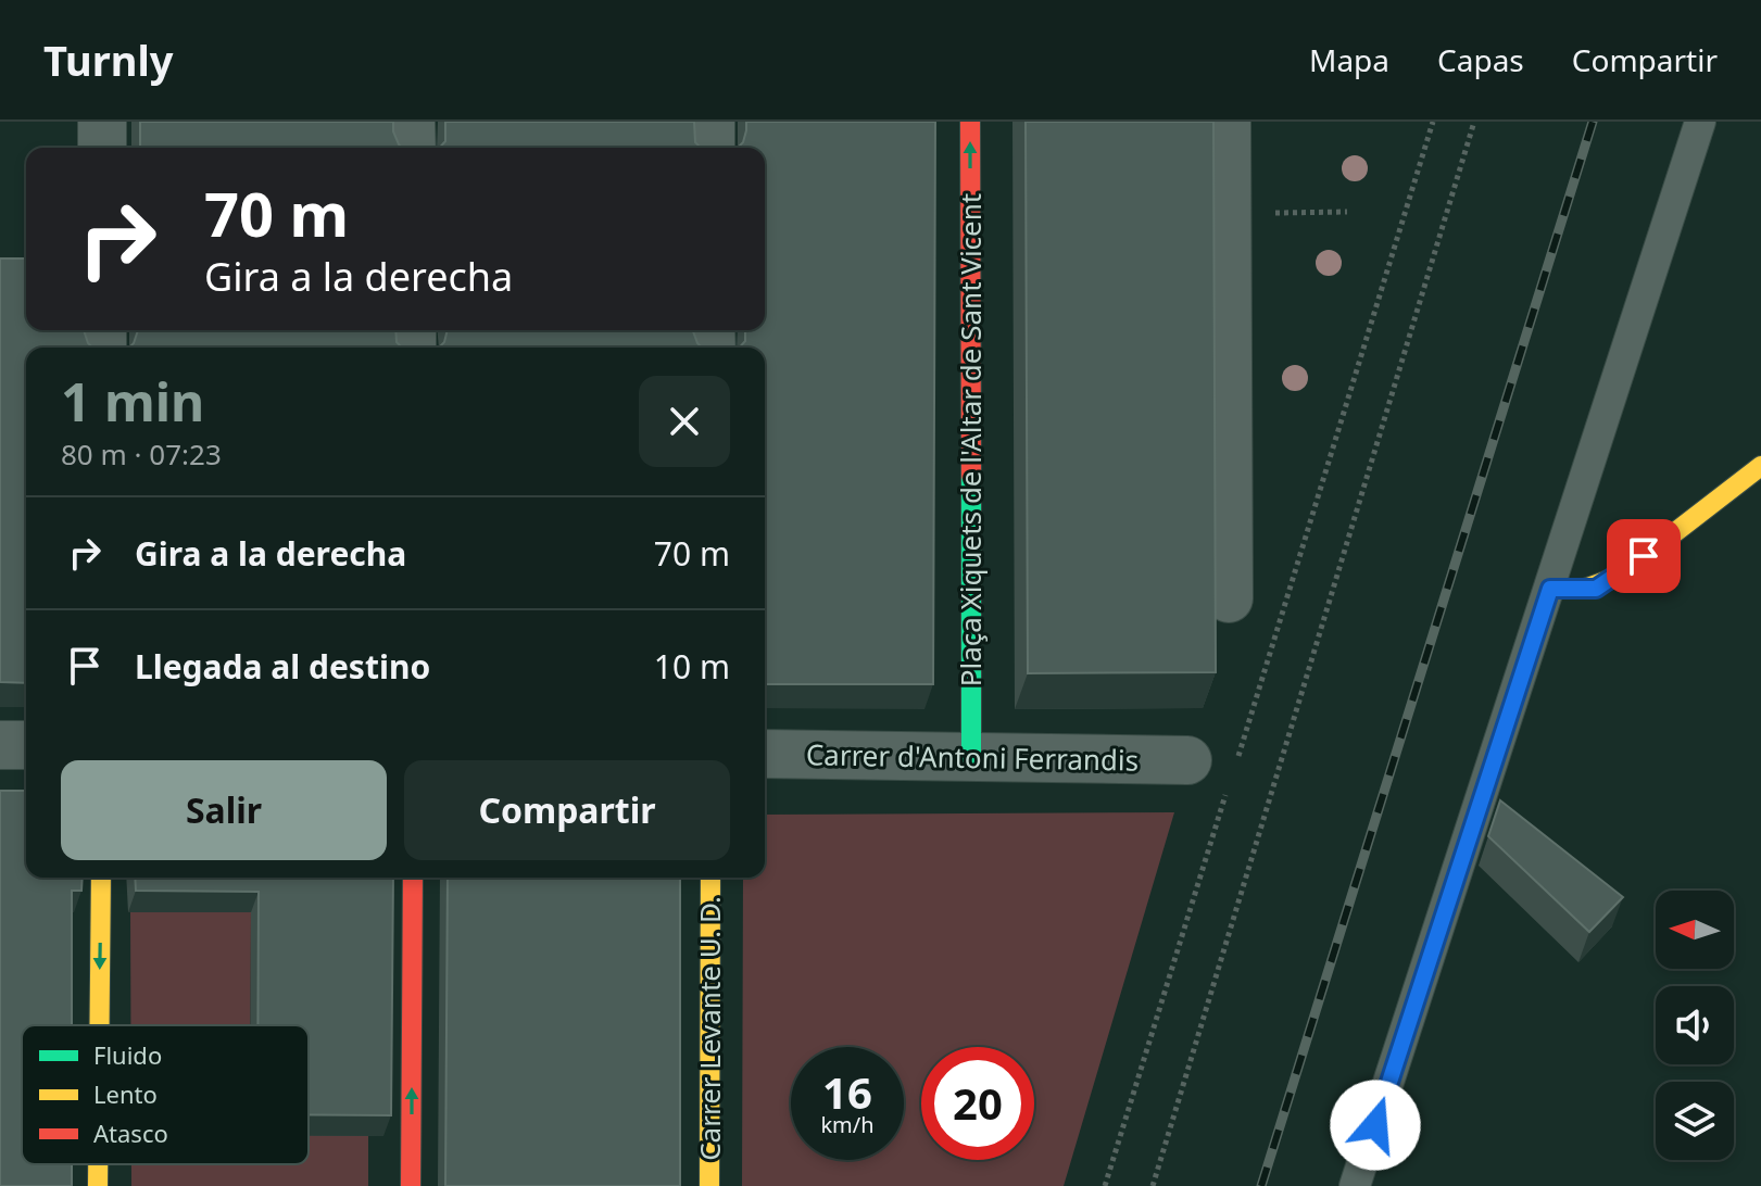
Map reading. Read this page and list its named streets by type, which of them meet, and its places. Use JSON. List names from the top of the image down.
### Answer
{
  "streets": {
    "street": ["Plaça Xiquets de l'Altar de Sant Vicent", "Carrer d'Antoni Ferrandis", "Carrer Levante U. D."]
  },
  "crossings": [
    ["Plaça Xiquets de l'Altar de Sant Vicent", "Carrer d'Antoni Ferrandis"]
  ],
  "one_way": ["Plaça Xiquets de l'Altar de Sant Vicent"],
  "legend": ["Fluido", "Lento", "Atasco"],
  "north": "left",
  "page": {
    "header": "Turnly",
    "nav": ["Mapa", "Capas", "Compartir"],
    "turn": ["70 m", "Gira a la derecha"],
    "heading": ["1 min", "80 m · 07:23"],
    "list": [
      {
        "name": "Gira a la derecha",
        "value": "70 m"
      },
      {
        "name": "Llegada al destino",
        "value": "10 m"
      }
    ],
    "buttons": ["Salir", "Compartir"],
    "speed": "16 km/h",
    "limit": "20"
  }
}
